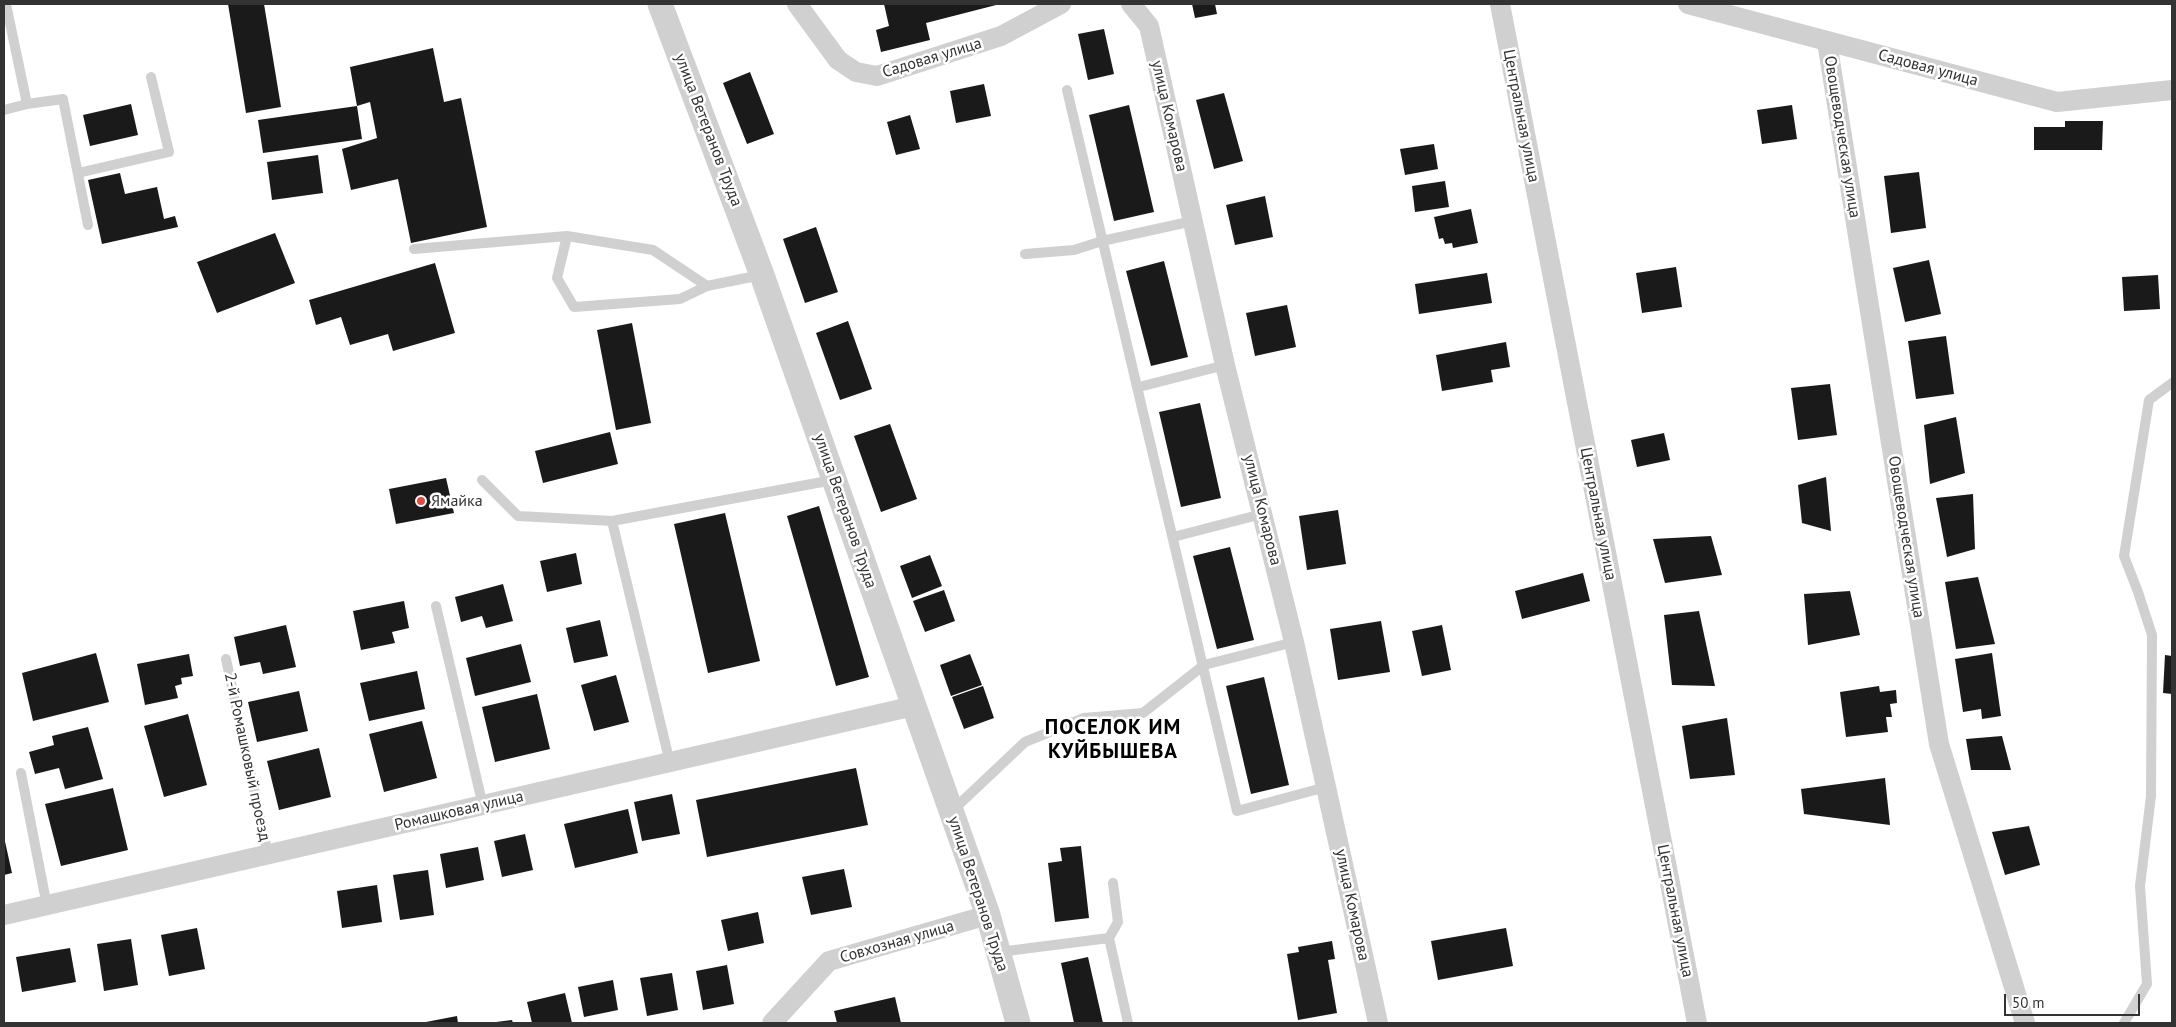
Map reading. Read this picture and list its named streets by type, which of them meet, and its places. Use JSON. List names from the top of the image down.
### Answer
{
  "streets": {
    "street": [
      "Садовая улица",
      "улица Комарова",
      "Центральная улица",
      "улица Ветеранов Труда",
      "Овощеводческая улица",
      "Ромашковая улица",
      "Совхозная улица"
    ],
    "lane": ["2-й Ромашковый проезд"]
  },
  "crossings": [
    ["Садовая улица", "Овощеводческая улица"],
    ["улица Ветеранов Труда", "Ромашковая улица"],
    ["улица Ветеранов Труда", "Совхозная улица"],
    ["2-й Ромашковый проезд", "Ромашковая улица"]
  ],
  "districts": ["ПОСЕЛОК ИМ КУЙБЫШЕВА"],
  "places": ["Ямайка"],
  "scale_bar": "50 m"
}
